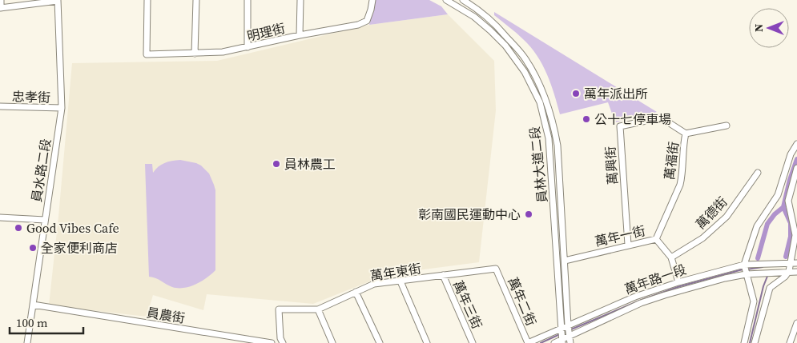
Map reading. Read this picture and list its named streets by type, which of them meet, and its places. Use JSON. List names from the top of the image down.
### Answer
{
  "streets": {
    "street": [
      "明理街",
      "忠孝街",
      "萬福街",
      "員林大道二段",
      "萬興街",
      "員水路二段",
      "萬德街",
      "萬年一街",
      "萬年東街",
      "萬年路一段",
      "萬年二街",
      "萬年三街",
      "員農街"
    ]
  },
  "crossings": [
    ["忠孝街", "員水路二段"],
    ["萬福街", "萬興街"],
    ["萬福街", "萬年一街"],
    ["員林大道二段", "萬年一街"],
    ["員林大道二段", "萬年路一段"],
    ["萬興街", "萬年一街"],
    ["員水路二段", "員農街"],
    ["萬德街", "萬年一街"],
    ["萬年一街", "萬年路一段"],
    ["萬年東街", "萬年二街"],
    ["萬年東街", "萬年三街"],
    ["萬年路一段", "萬年二街"]
  ],
  "places": [
    "萬年派出所",
    "公十七停車場",
    "員林農工",
    "彰南國民運動中心",
    "Good Vibes Cafe",
    "全家便利商店"
  ],
  "scale_bar": "100 m",
  "north": "left"
}
